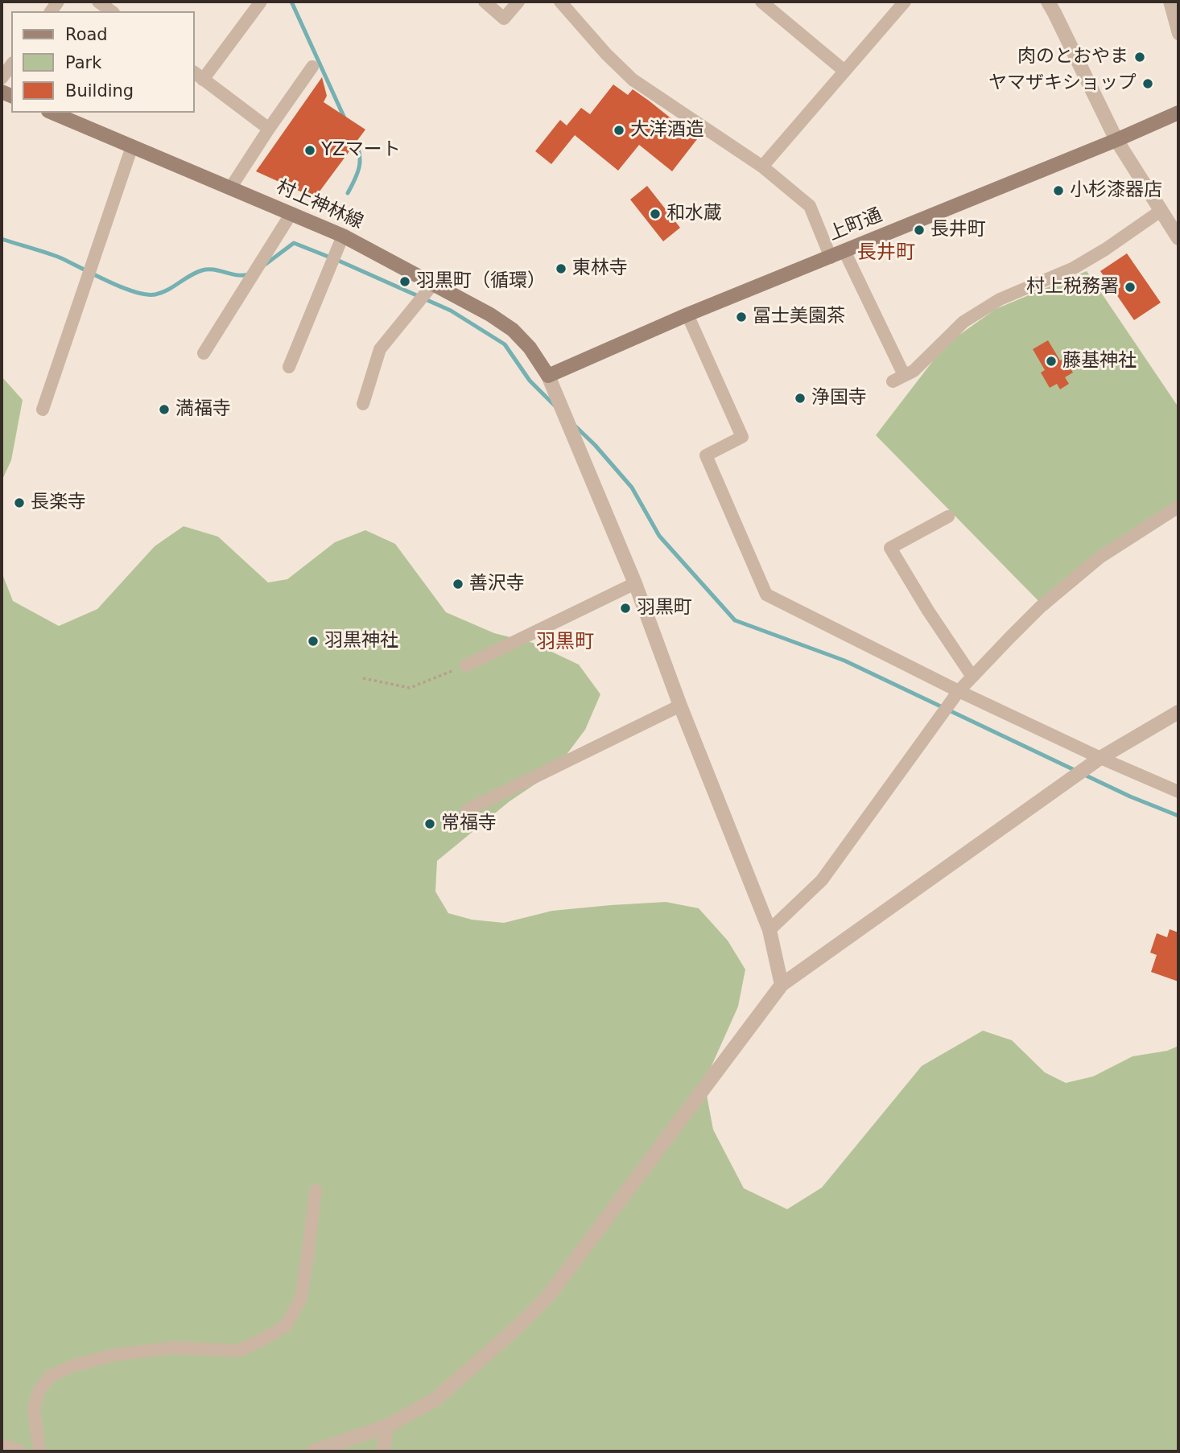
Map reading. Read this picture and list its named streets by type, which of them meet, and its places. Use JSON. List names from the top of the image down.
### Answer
{
  "streets": {
    "main road": ["村上神林線", "上町通"]
  },
  "crossings": [
    ["村上神林線", "上町通"]
  ],
  "districts": ["長井町", "羽黒町"],
  "places": [
    "肉のとおやま",
    "ヤマザキショップ",
    "大洋酒造",
    "YZマート",
    "小杉漆器店",
    "和水蔵",
    "長井町",
    "東林寺",
    "羽黒町（循環）",
    "村上税務署",
    "冨士美園茶",
    "藤基神社",
    "浄国寺",
    "満福寺",
    "長楽寺",
    "善沢寺",
    "羽黒町",
    "羽黒神社",
    "常福寺"
  ],
  "legend": ["Road", "Park", "Building"]
}
